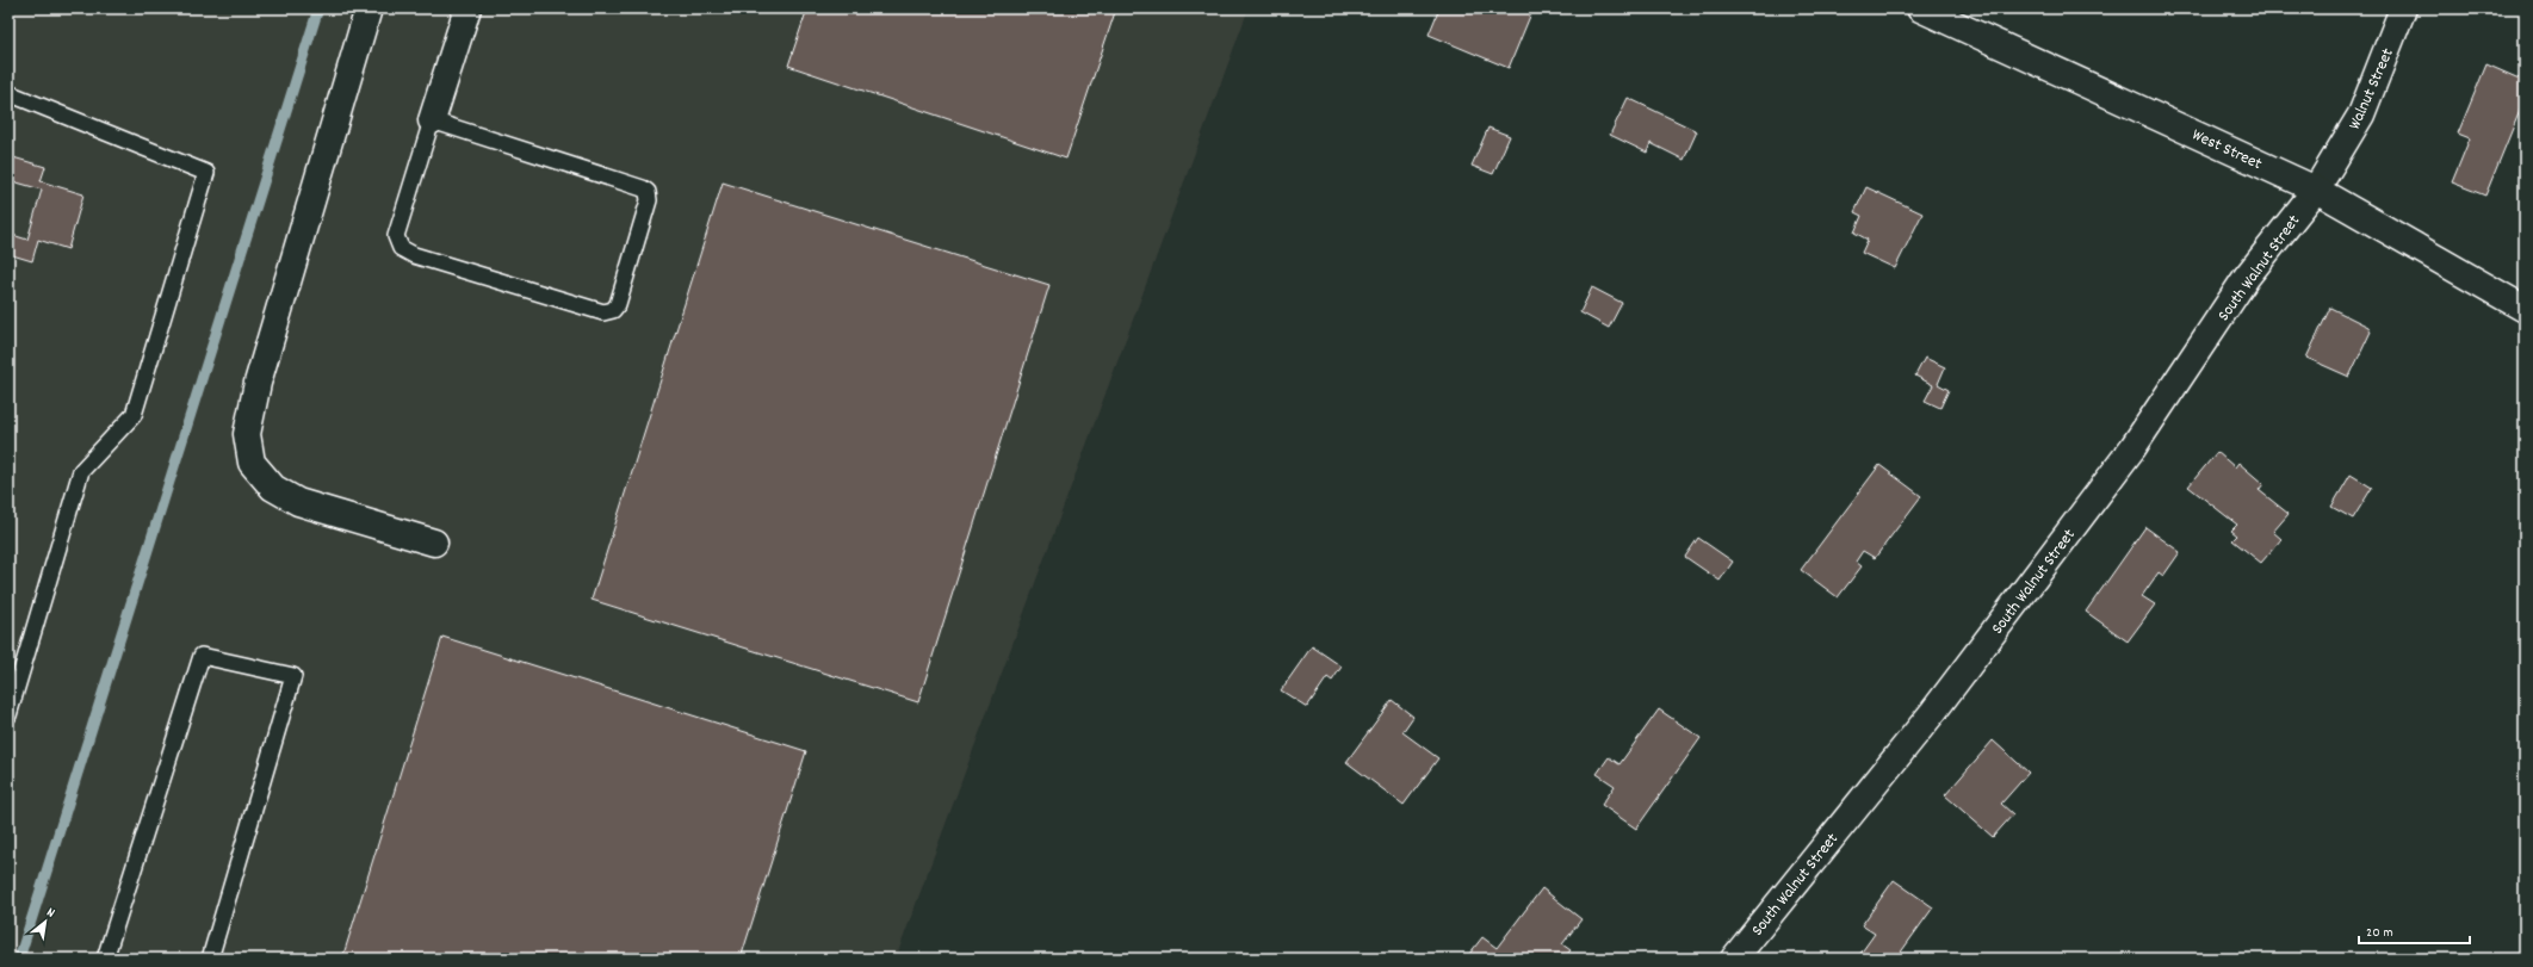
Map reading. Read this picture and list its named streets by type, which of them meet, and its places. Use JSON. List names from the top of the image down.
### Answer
{
  "streets": {
    "street": ["Walnut Street", "West Street", "South Walnut Street"]
  },
  "crossings": [
    ["Walnut Street", "West Street"],
    ["Walnut Street", "South Walnut Street"],
    ["West Street", "South Walnut Street"]
  ],
  "scale_bar": "20 m",
  "north": "top right"
}
